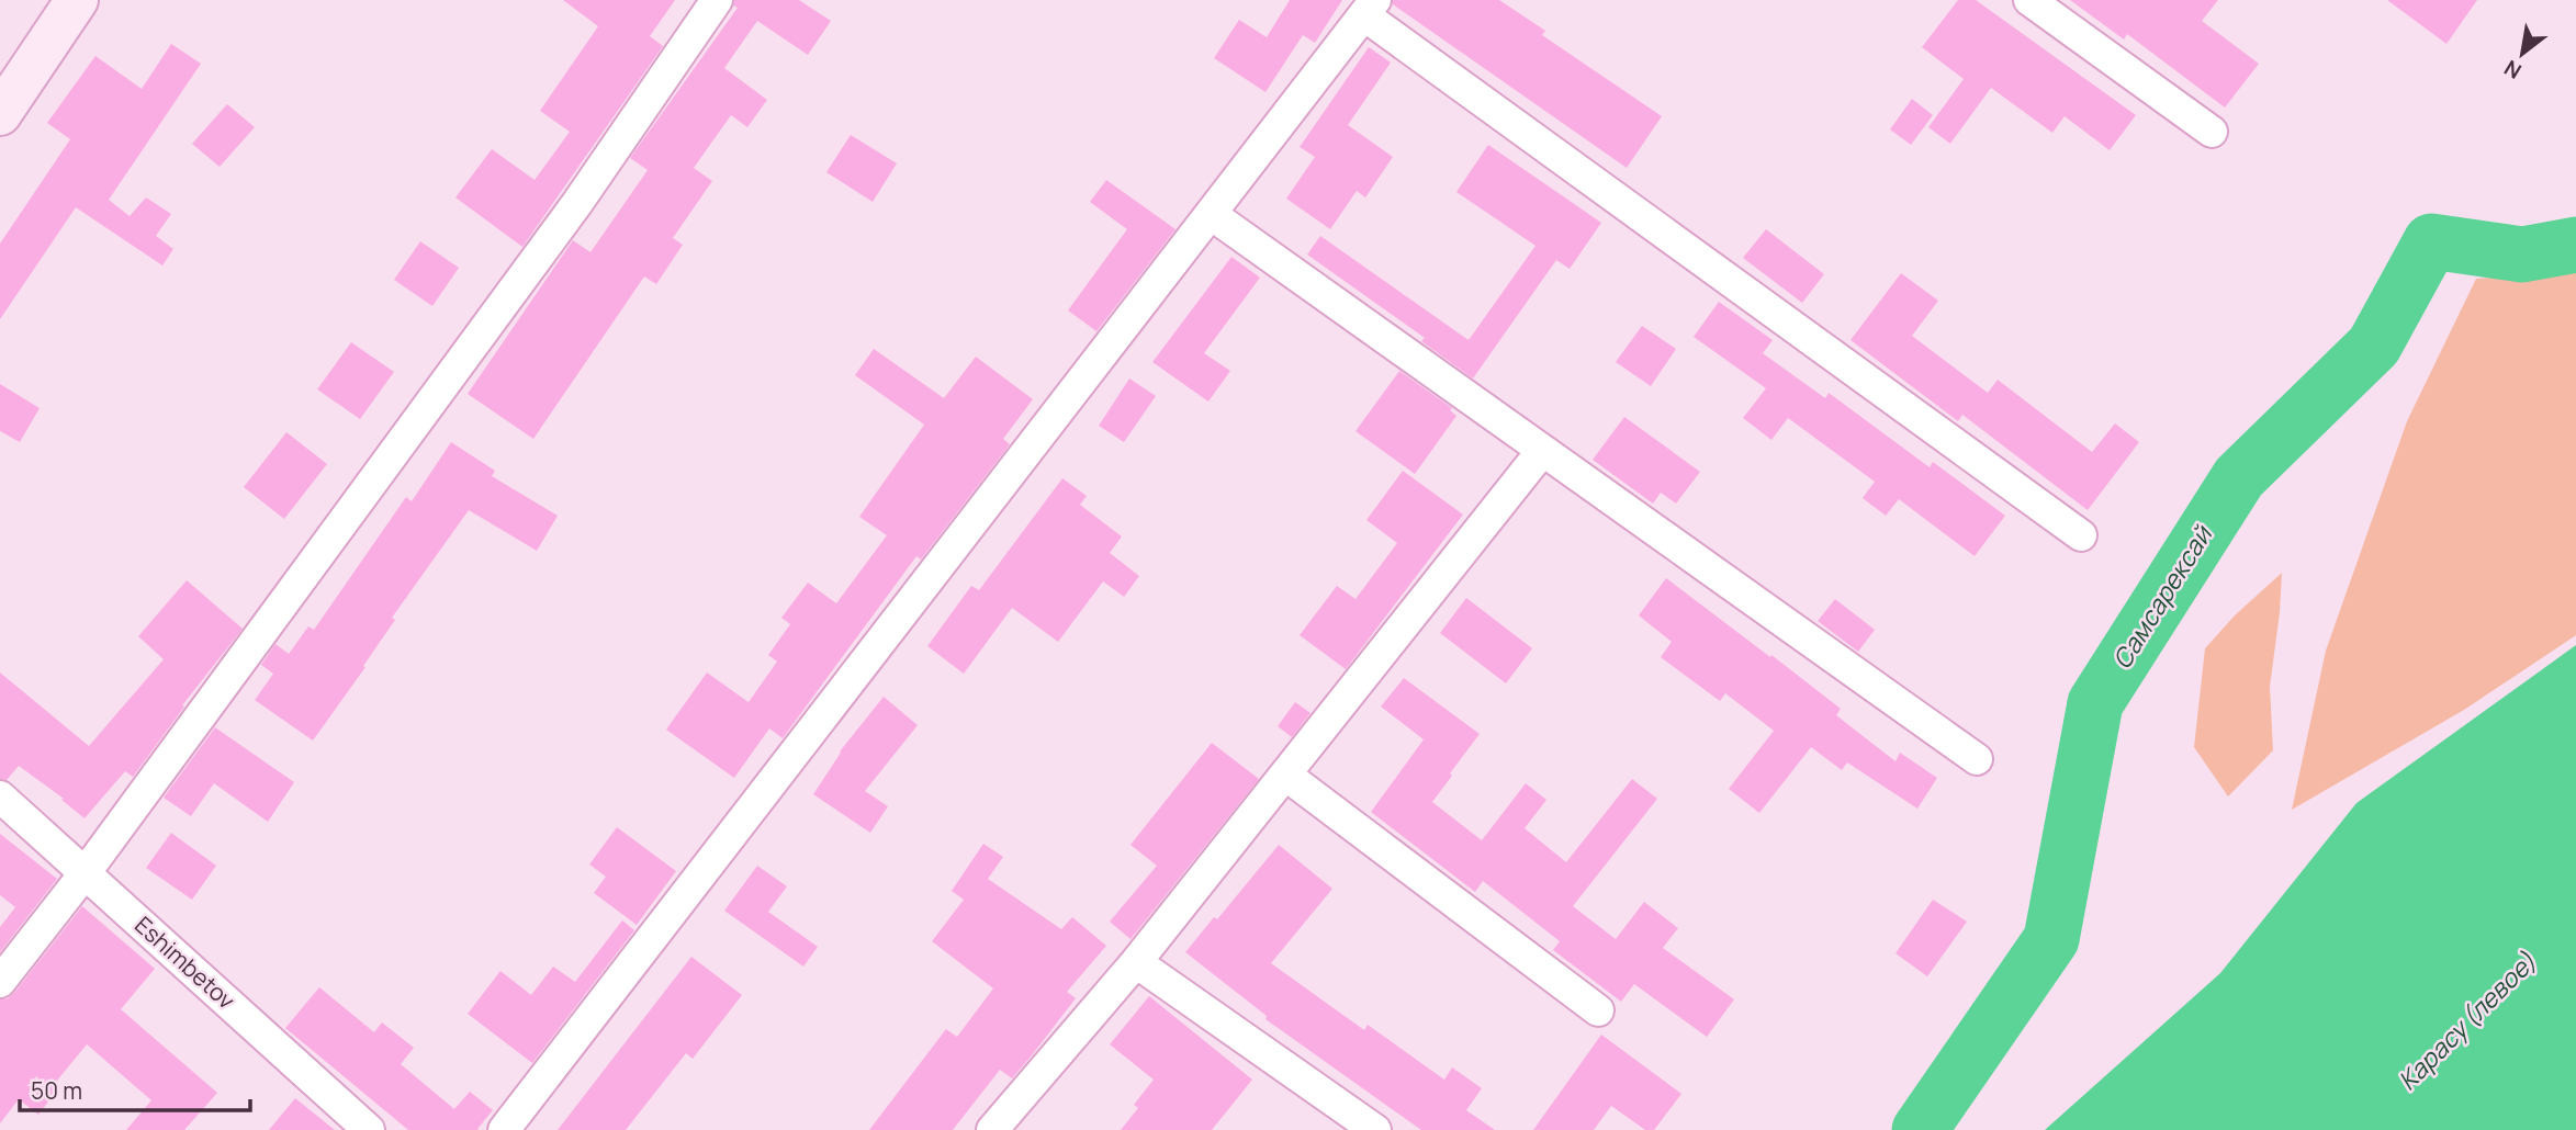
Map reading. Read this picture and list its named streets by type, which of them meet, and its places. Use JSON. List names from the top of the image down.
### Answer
{
  "streets": {
    "street": ["Eshimbetov"]
  },
  "water": ["Самсарексай", "Карасу (левое)"],
  "scale_bar": "50 m",
  "north": "bottom left"
}
